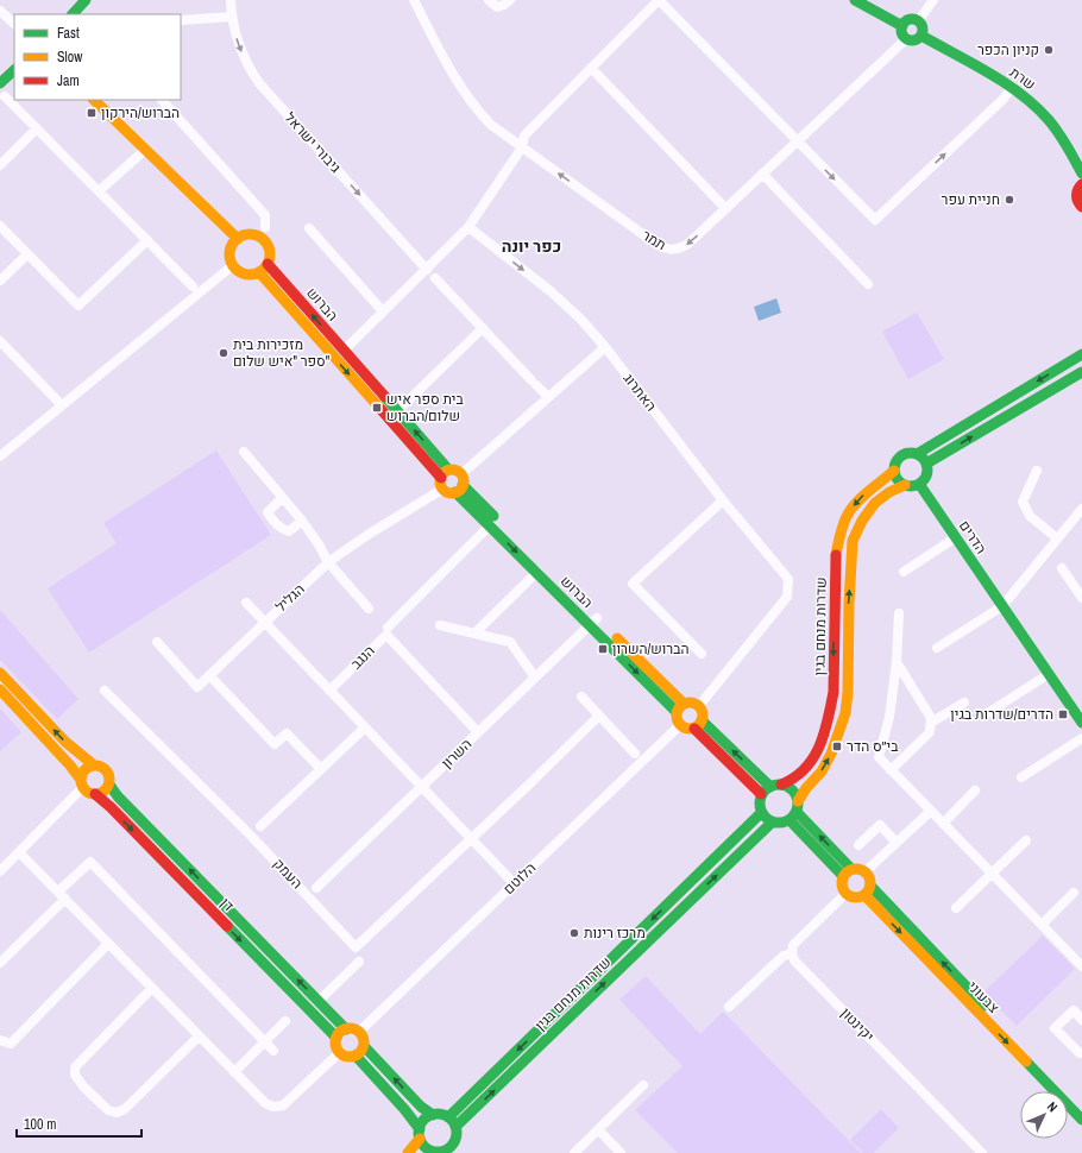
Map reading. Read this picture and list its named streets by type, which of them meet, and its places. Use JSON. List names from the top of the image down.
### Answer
{
  "streets": {
    "street": [
      "שרת",
      "גיבורי ישראל",
      "תמר",
      "הברוש",
      "האתרוג",
      "הדרים",
      "הגליל",
      "שדרות מנחם בגין",
      "הנגב",
      "השרון",
      "העמק",
      "הלוטם",
      "דן",
      "צבעוני",
      "יקינטון"
    ]
  },
  "crossings": [
    ["שרת", "תמר"],
    ["הברוש", "האתרוג"],
    ["הברוש", "הגליל"],
    ["הברוש", "השרון"],
    ["הברוש", "הלוטם"],
    ["האתרוג", "הלוטם"],
    ["הדרים", "שדרות מנחם בגין"],
    ["הנגב", "השרון"],
    ["הלוטם", "דן"]
  ],
  "districts": ["כפר יונה"],
  "places": {
    "other": [
      "קניון הכפר",
      "חניית עפר",
      "מזכירות בית ספר \"איש שלום\"",
      "מרכז רינות"
    ],
    "transit": [
      "הברוש/הירקון",
      "בית ספר איש שלום/הברוש",
      "הברוש/השרון",
      "הדרים/שדרות בגין",
      "בי״ס הדר"
    ]
  },
  "legend": ["Fast", "Slow", "Jam"],
  "scale_bar": "100 m",
  "north": "top right"
}
